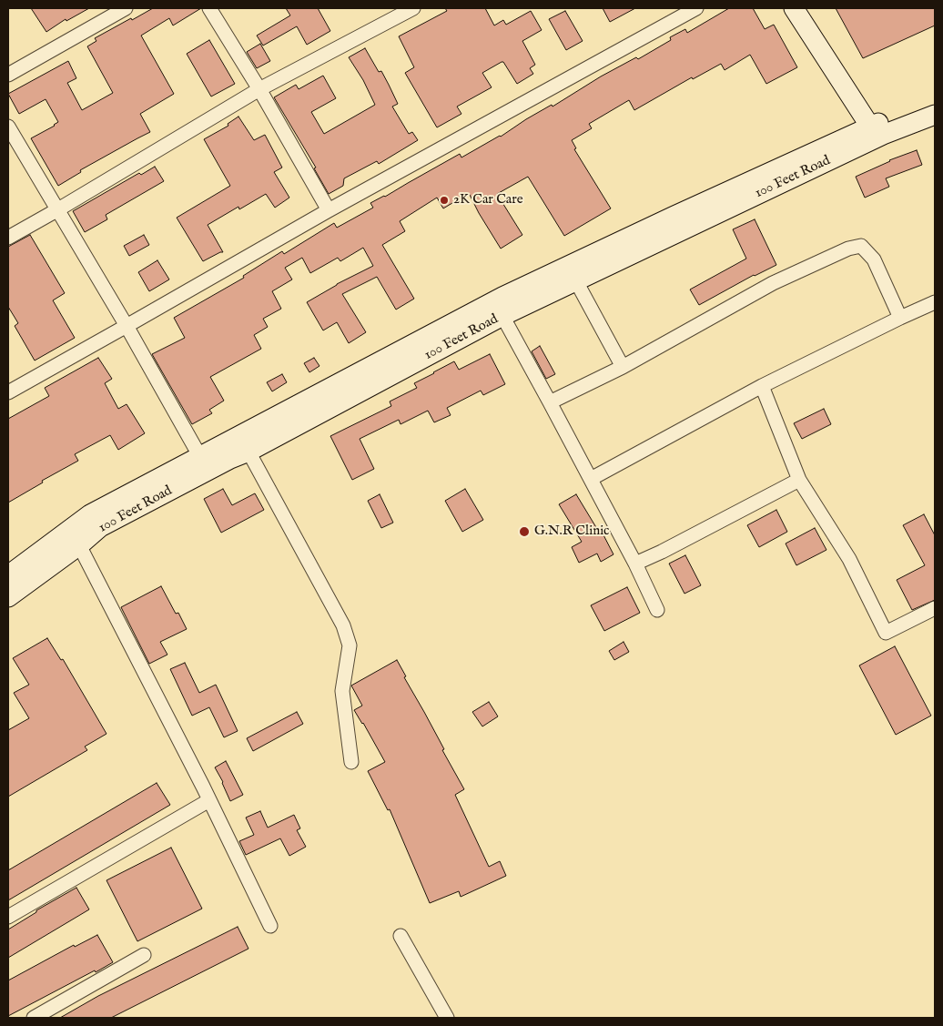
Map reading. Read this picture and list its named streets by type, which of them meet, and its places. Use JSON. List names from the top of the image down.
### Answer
{
  "streets": {
    "street": ["100 Feet Road"]
  },
  "places": ["2K Car Care", "G.N.R Clinic"]
}
